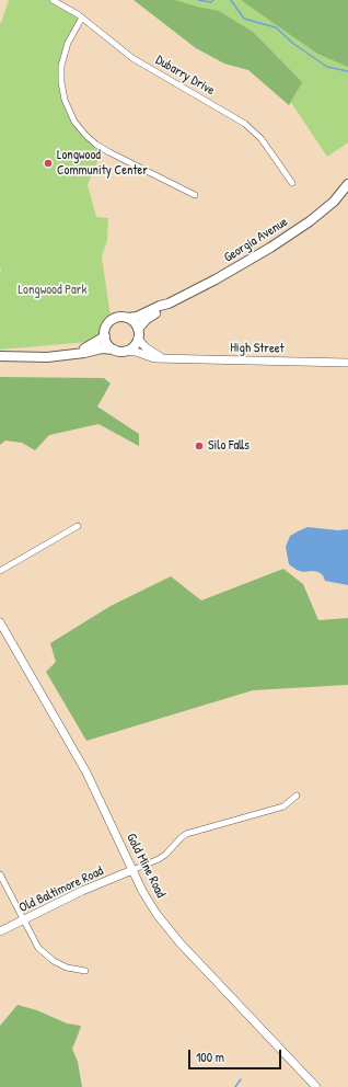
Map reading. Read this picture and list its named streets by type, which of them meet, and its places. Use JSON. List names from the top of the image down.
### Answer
{
  "streets": {
    "main road": ["Georgia Avenue"],
    "street": [
      "Dubarry Drive",
      "High Street",
      "Gold Mine Road",
      "Old Baltimore Road"
    ]
  },
  "crossings": [
    ["Georgia Avenue", "High Street"],
    ["Gold Mine Road", "Old Baltimore Road"]
  ],
  "parks": ["Longwood Park"],
  "places": ["Longwood Community Center", "Silo Falls"],
  "scale_bar": "100 m"
}
